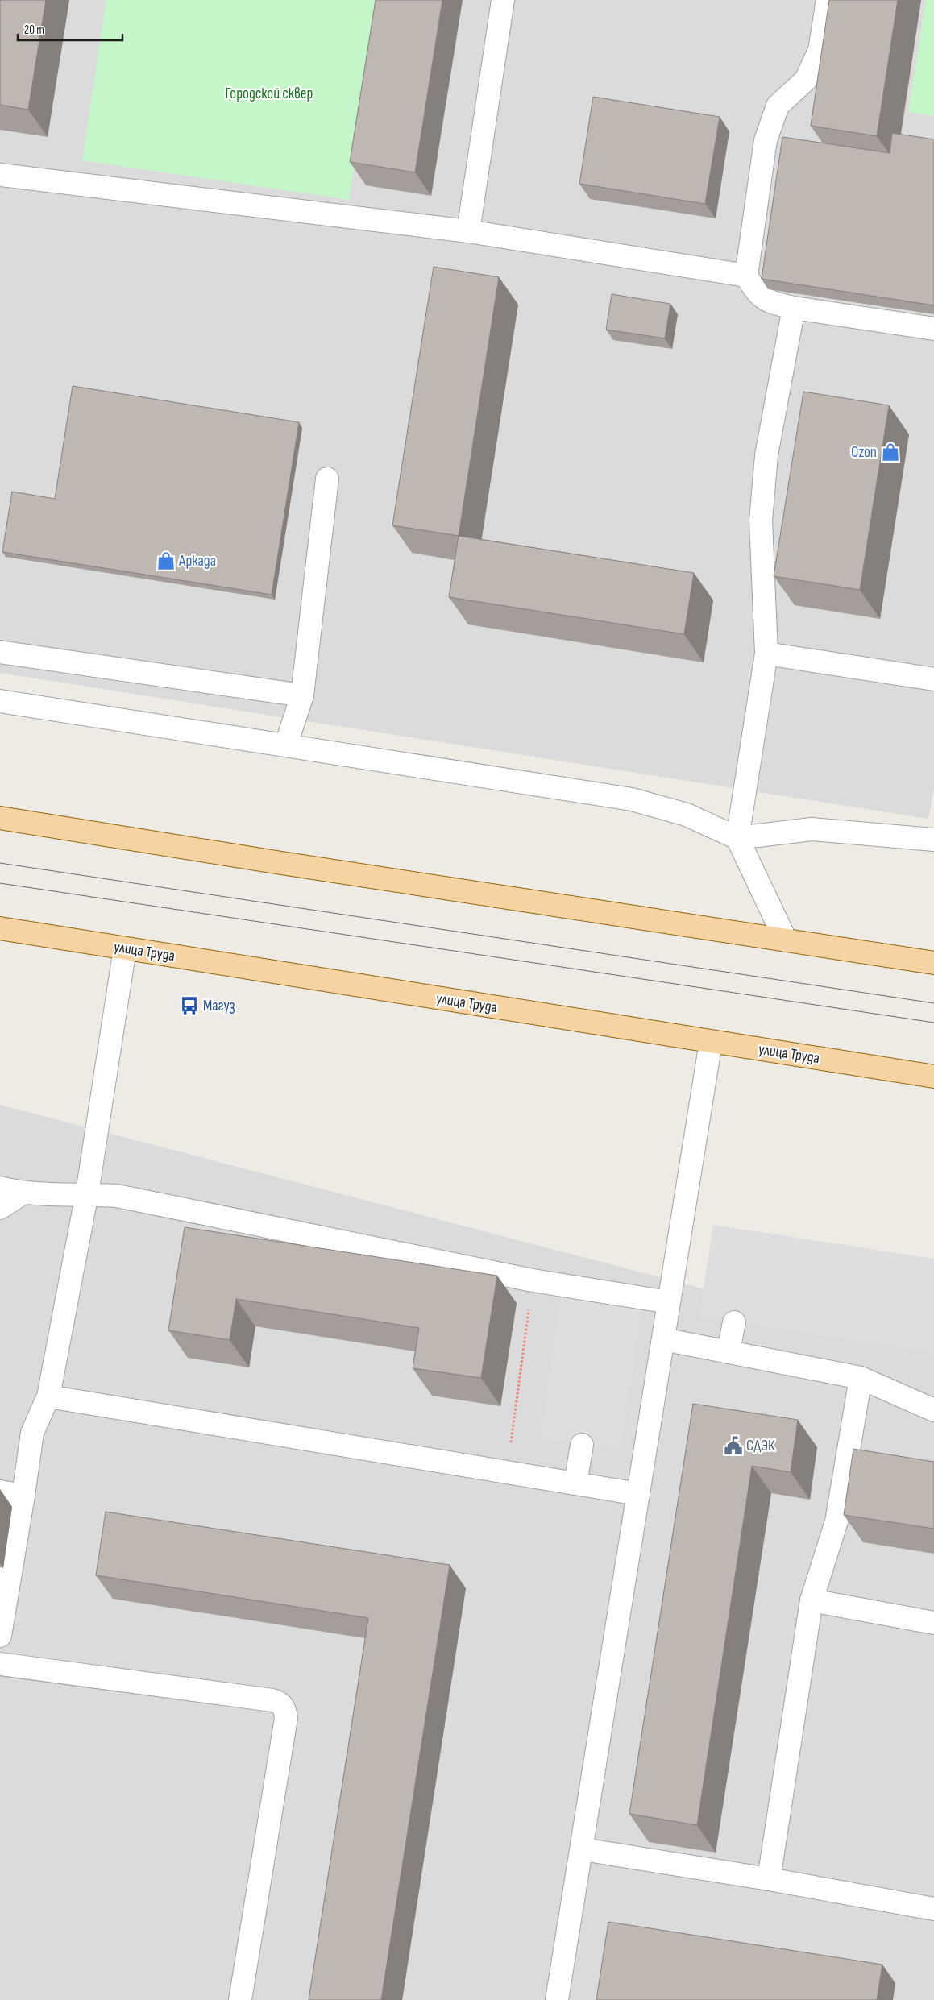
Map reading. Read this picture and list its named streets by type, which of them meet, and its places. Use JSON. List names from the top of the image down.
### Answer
{
  "streets": {
    "main road": ["улица Труда"]
  },
  "parks": ["Городской сквер"],
  "places": {
    "shop": ["Ozon", "Аркада"],
    "bus stop": ["Магуз"],
    "public building": ["СДЭК"]
  },
  "scale_bar": "20 m"
}
